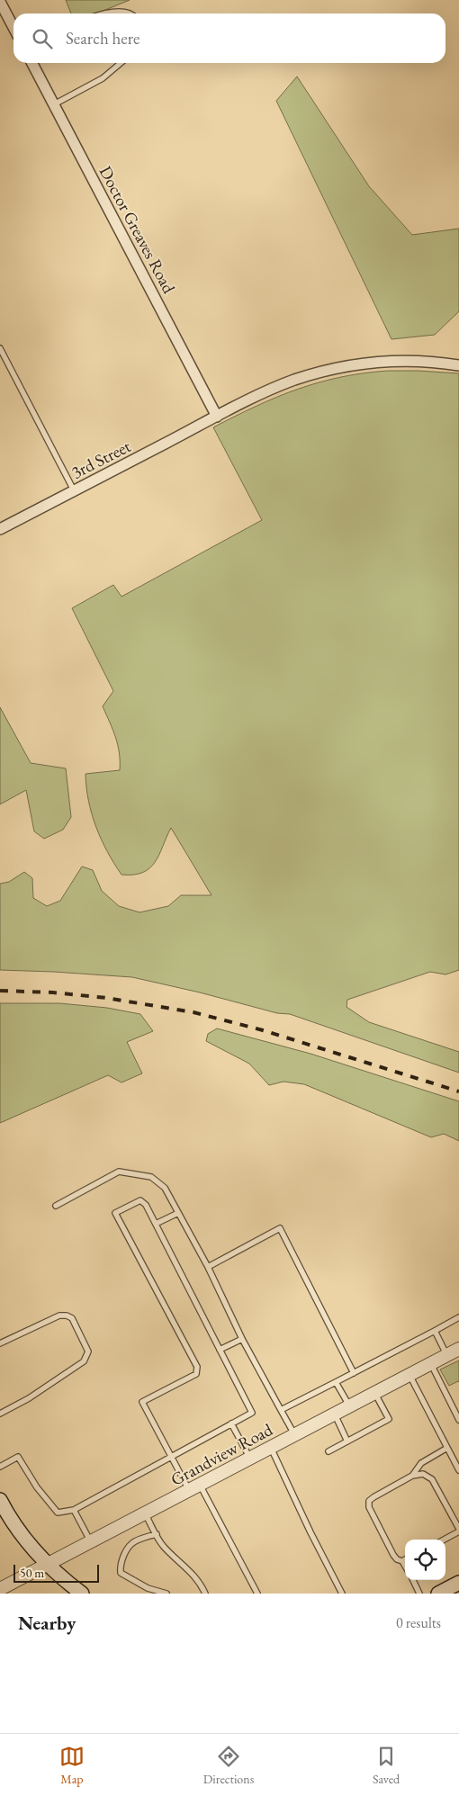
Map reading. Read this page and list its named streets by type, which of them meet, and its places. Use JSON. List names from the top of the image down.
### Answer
{
  "streets": {
    "street": ["Doctor Greaves Road", "3rd Street", "Grandview Road"]
  },
  "crossings": [
    ["Doctor Greaves Road", "3rd Street"]
  ],
  "scale_bar": "50 m",
  "page": {
    "search": "Search here",
    "scale": "50 m",
    "heading": ["Nearby", "0 results"],
    "nav": ["Map", "Directions", "Saved"]
  }
}
